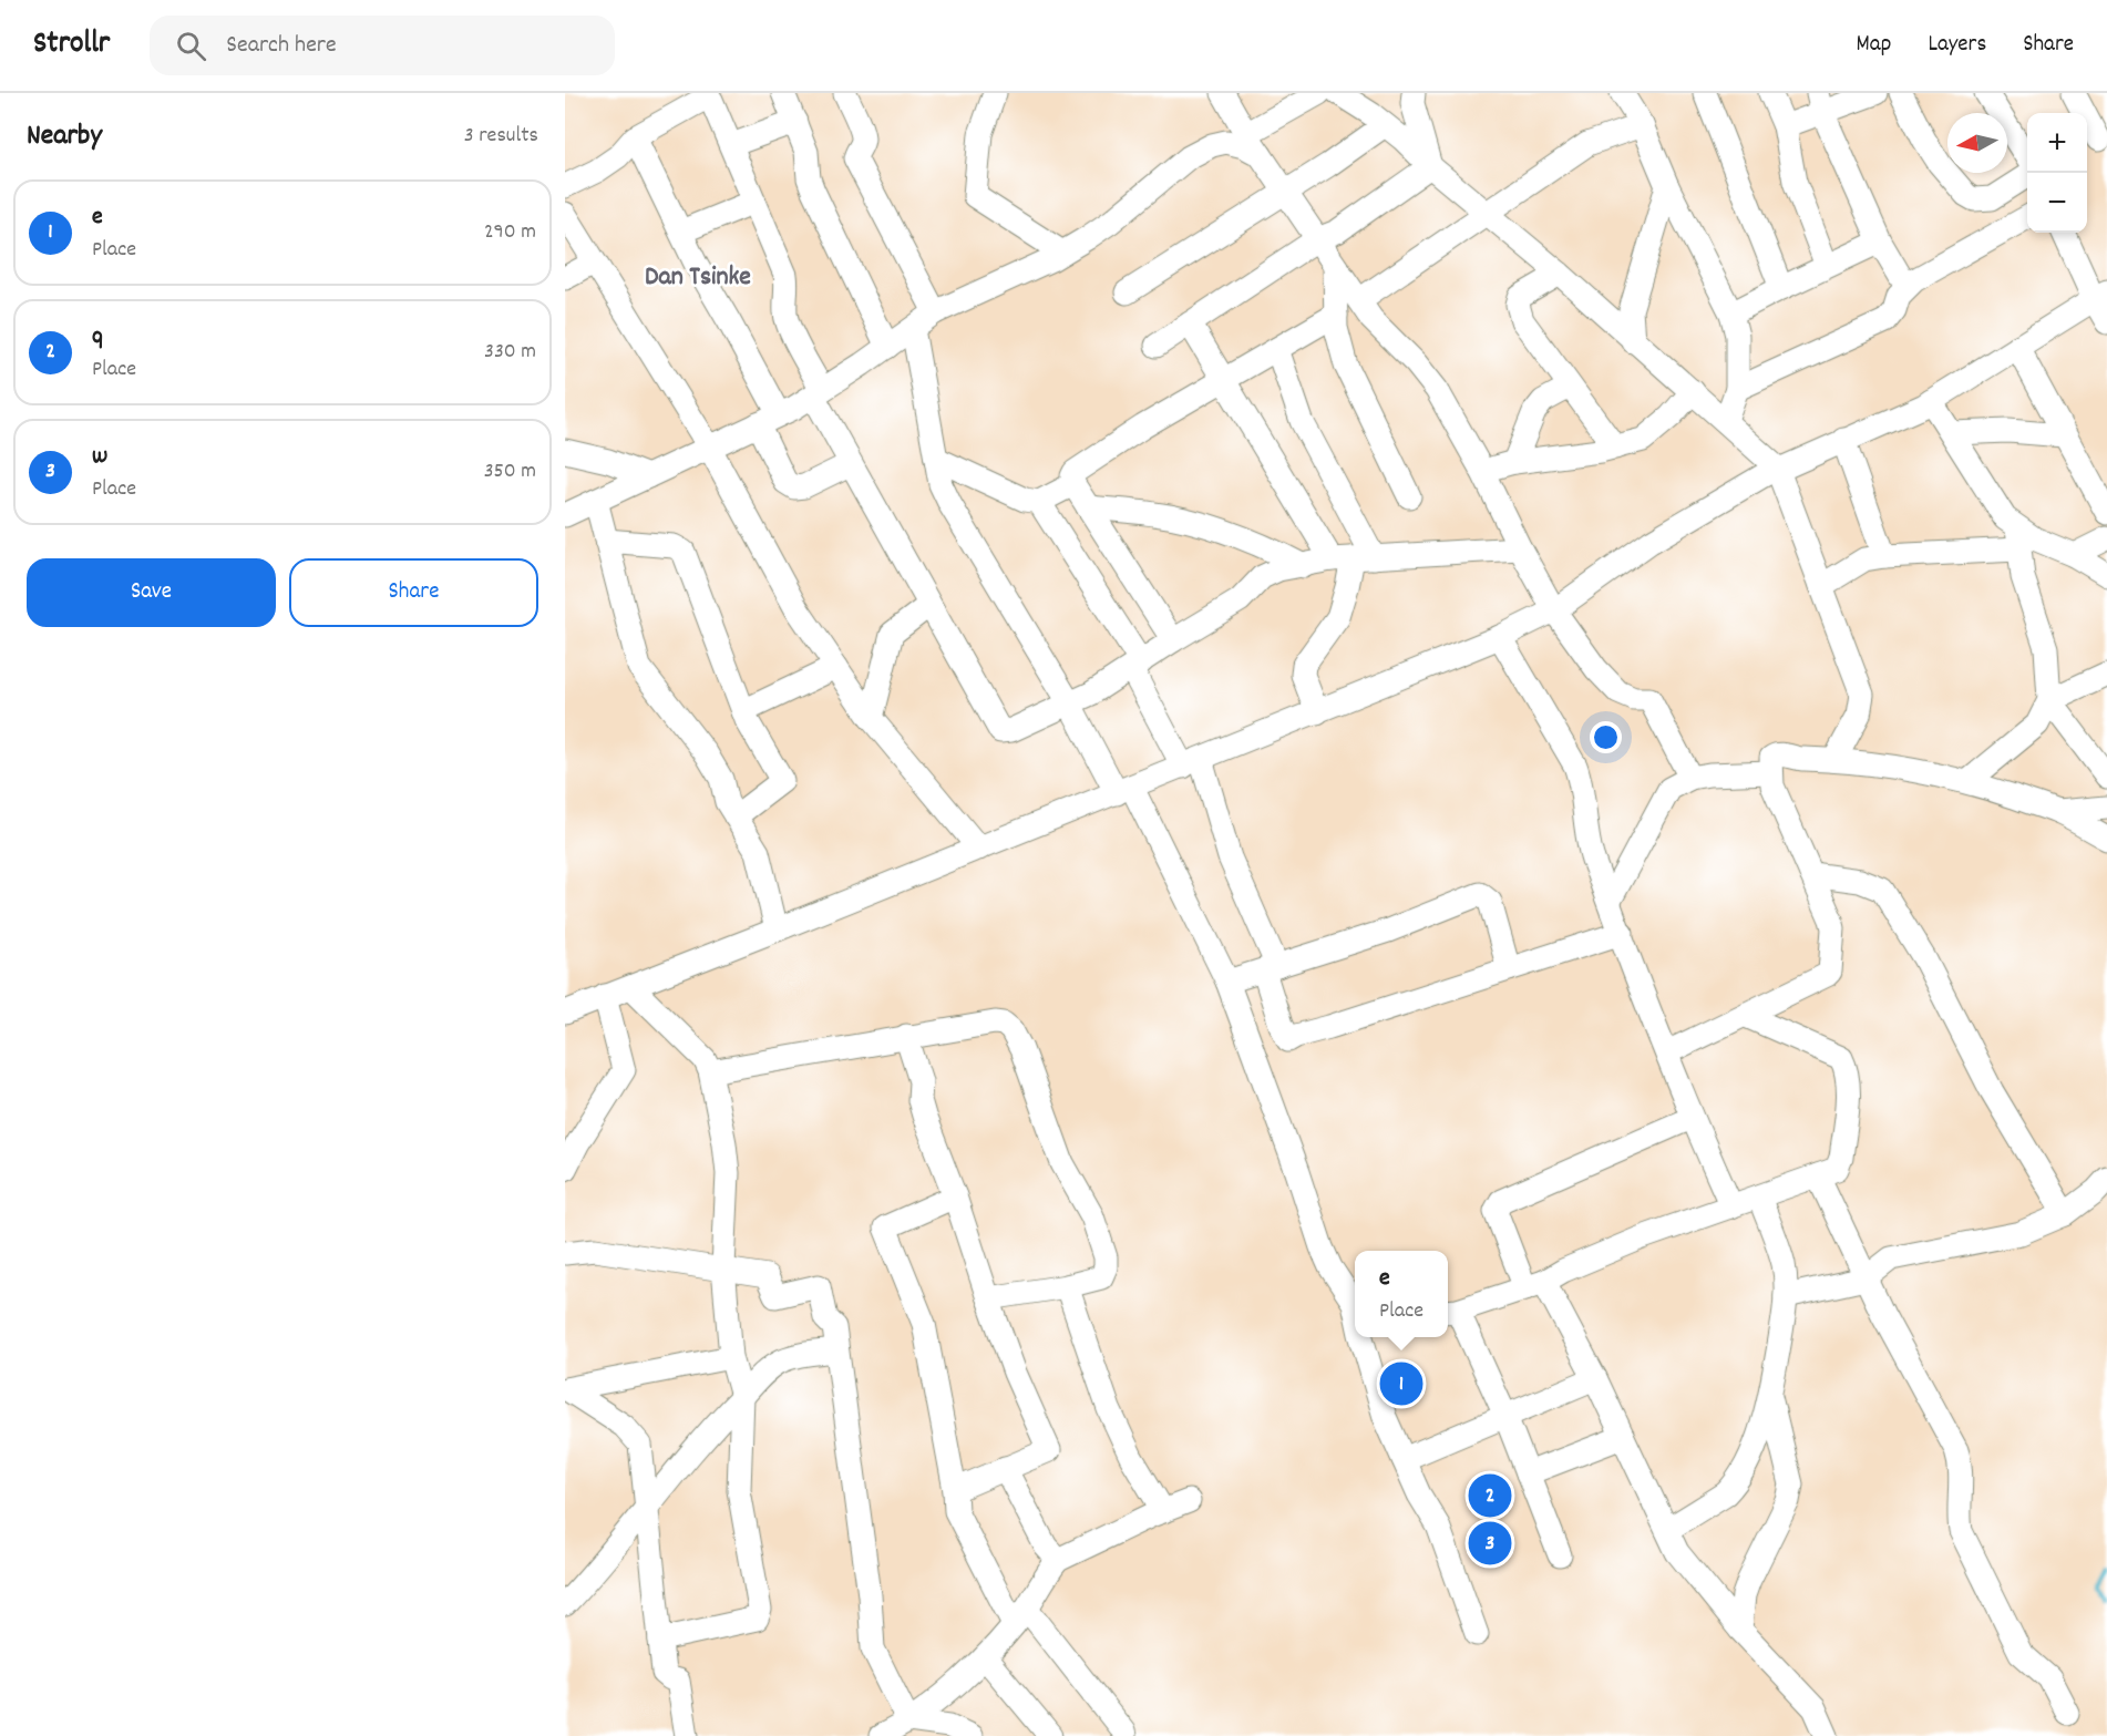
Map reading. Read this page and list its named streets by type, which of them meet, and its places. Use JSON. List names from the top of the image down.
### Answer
{
  "districts": ["Dan Tsinke"],
  "north": "left",
  "page": {
    "header": "Strollr",
    "search": "Search here",
    "nav": ["Map", "Layers", "Share"],
    "heading": ["Nearby", "3 results"],
    "map_buttons": ["+", "−"],
    "list": [
      {
        "mark": "1",
        "name": "e",
        "note": "Place",
        "value": "290 m"
      },
      {
        "mark": "2",
        "name": "q",
        "note": "Place",
        "value": "330 m"
      },
      {
        "mark": "3",
        "name": "w",
        "note": "Place",
        "value": "350 m"
      }
    ],
    "buttons": ["Save", "Share"],
    "popup": ["e", "Place"],
    "pins": ["1", "2", "3"]
  }
}
